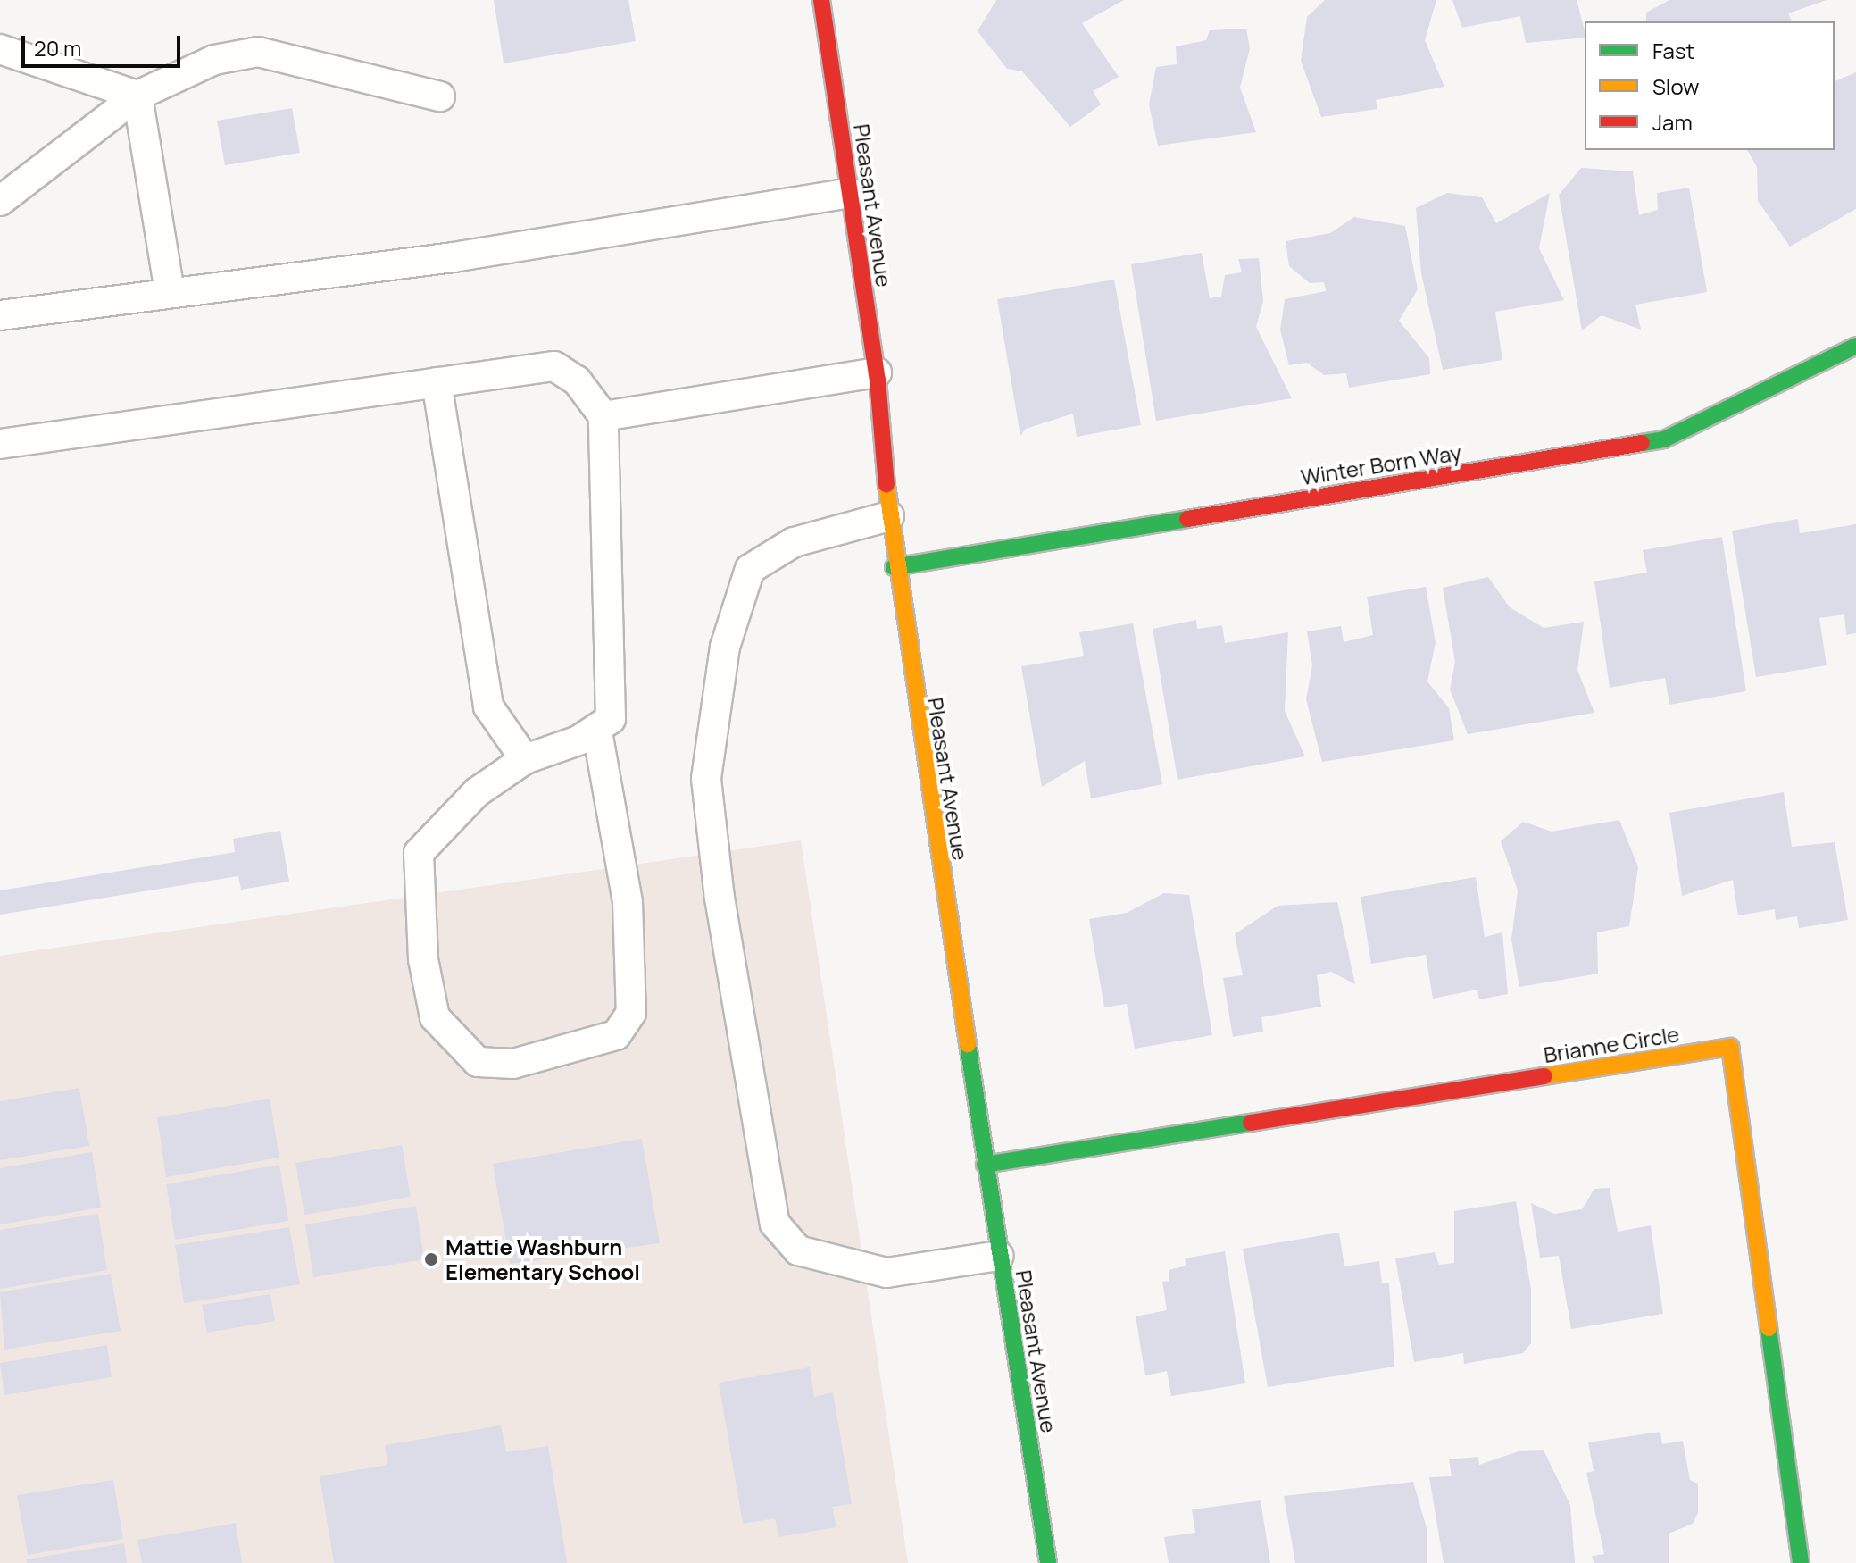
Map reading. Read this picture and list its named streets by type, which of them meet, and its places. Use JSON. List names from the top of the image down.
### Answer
{
  "streets": {
    "street": ["Pleasant Avenue", "Winter Born Way", "Brianne Circle"]
  },
  "crossings": [
    ["Pleasant Avenue", "Winter Born Way"],
    ["Pleasant Avenue", "Brianne Circle"]
  ],
  "places": ["Mattie Washburn Elementary School"],
  "legend": ["Fast", "Slow", "Jam"],
  "scale_bar": "20 m"
}
